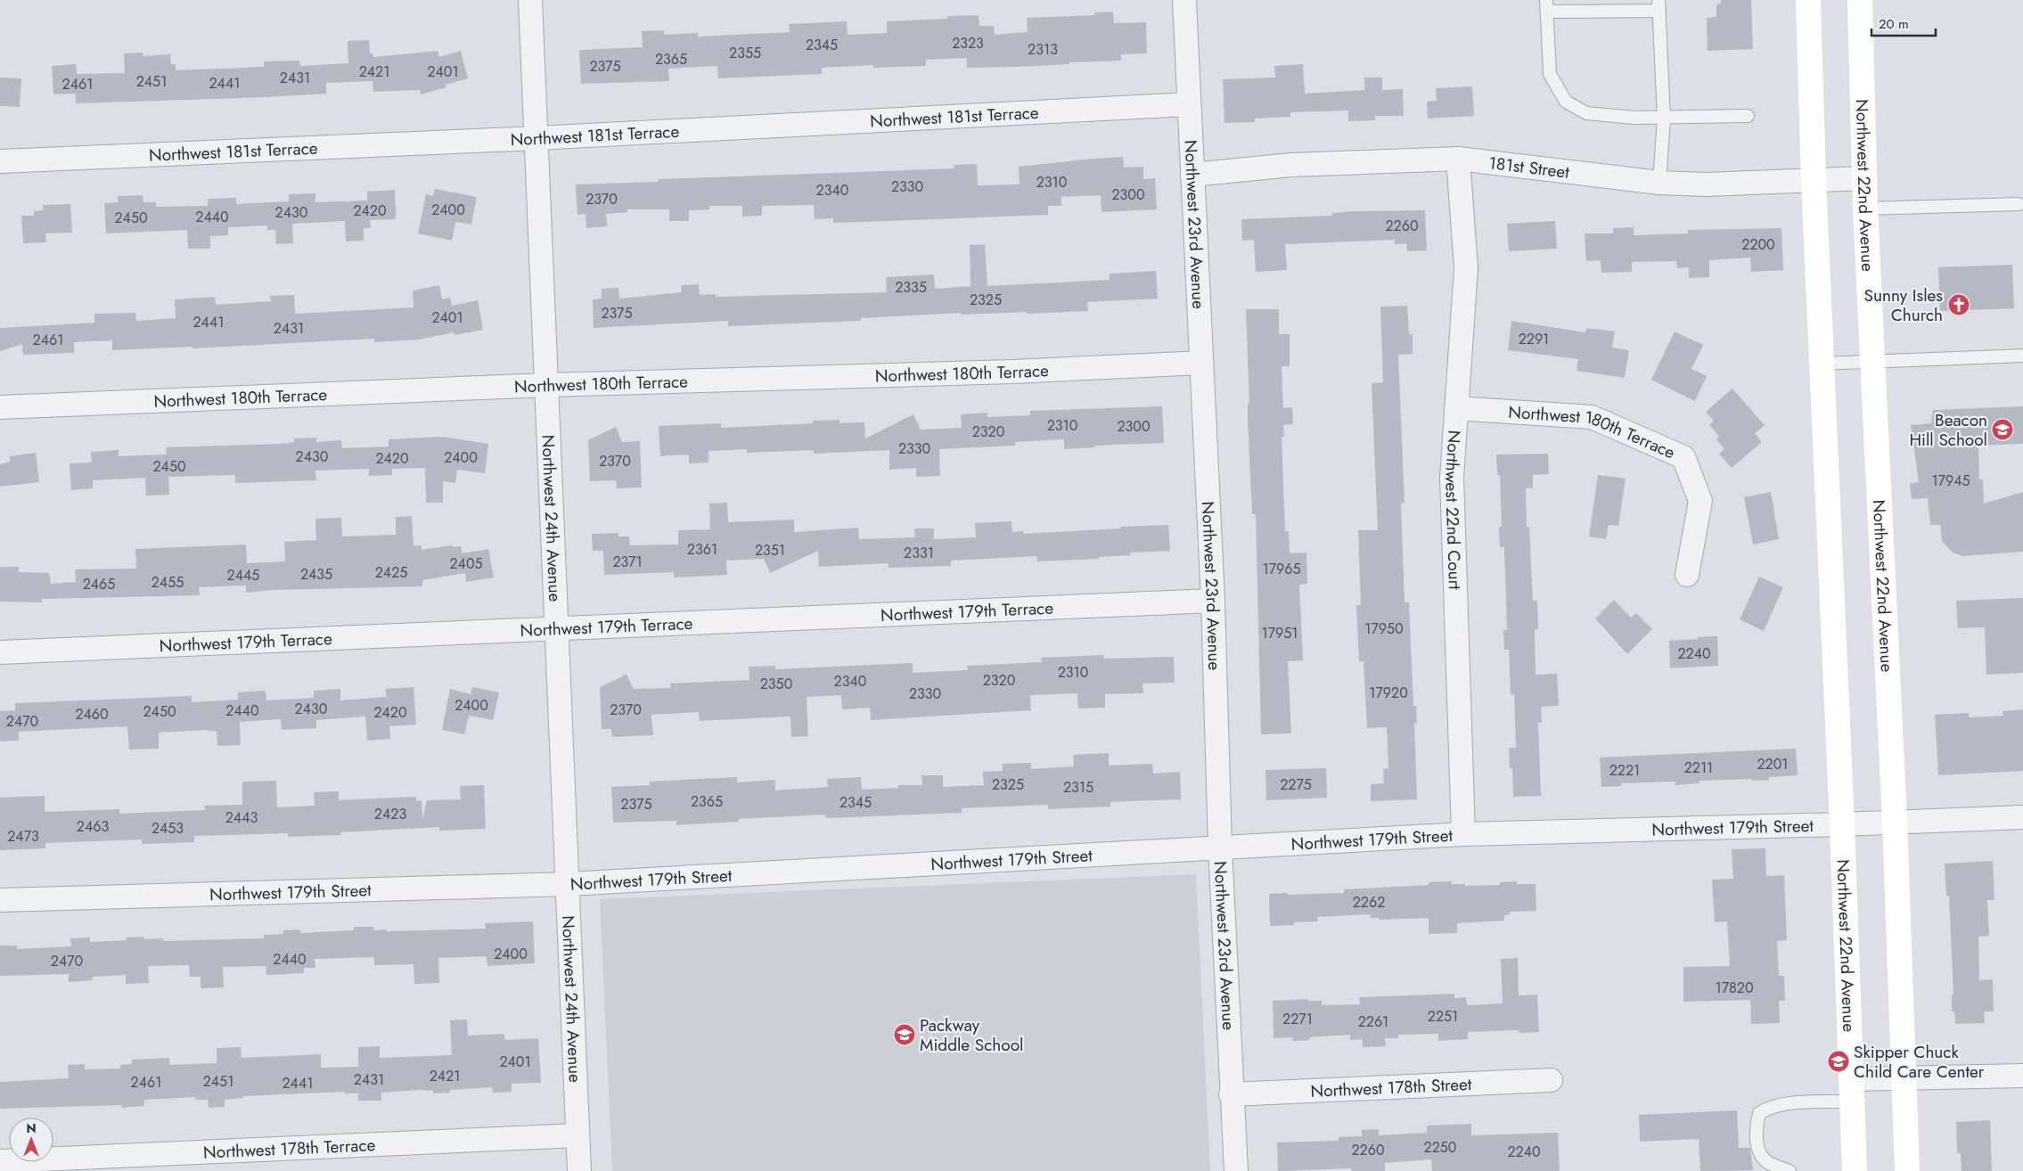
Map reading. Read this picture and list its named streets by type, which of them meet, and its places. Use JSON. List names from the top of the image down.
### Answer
{
  "streets": {
    "main road": ["Northwest 22nd Avenue"],
    "street": [
      "Northwest 181st Terrace",
      "181st Street",
      "Northwest 23rd Avenue",
      "Northwest 180th Terrace",
      "Northwest 22nd Court",
      "Northwest 24th Avenue",
      "Northwest 179th Terrace",
      "Northwest 179th Street",
      "Northwest 178th Street",
      "Northwest 178th Terrace"
    ]
  },
  "crossings": [
    ["Northwest 181st Terrace", "Northwest 23rd Avenue"],
    ["Northwest 181st Terrace", "Northwest 24th Avenue"],
    ["181st Street", "Northwest 22nd Avenue"],
    ["181st Street", "Northwest 23rd Avenue"],
    ["181st Street", "Northwest 22nd Court"],
    ["Northwest 22nd Avenue", "Northwest 179th Street"],
    ["Northwest 23rd Avenue", "Northwest 180th Terrace"],
    ["Northwest 23rd Avenue", "Northwest 179th Terrace"],
    ["Northwest 23rd Avenue", "Northwest 179th Street"],
    ["Northwest 23rd Avenue", "Northwest 178th Street"],
    ["Northwest 180th Terrace", "Northwest 22nd Court"],
    ["Northwest 180th Terrace", "Northwest 24th Avenue"],
    ["Northwest 22nd Court", "Northwest 179th Street"],
    ["Northwest 24th Avenue", "Northwest 179th Terrace"],
    ["Northwest 24th Avenue", "Northwest 179th Street"],
    ["Northwest 24th Avenue", "Northwest 178th Terrace"]
  ],
  "places": {
    "church": ["Sunny Isles Church"],
    "school or university": ["Beacon Hill School", "Packway Middle School", "Skipper Chuck Child Care Center"]
  },
  "house_numbers": [
    "2323",
    "2345",
    "2313",
    "2355",
    "2365",
    "2375",
    "2421",
    "2401",
    "2431",
    "2451",
    "2441",
    "2461",
    "2310",
    "2330",
    "2340",
    "2300",
    "2370",
    "2400",
    "2420",
    "2430",
    "2440",
    "2450",
    "2260",
    "2200",
    "2335",
    "2325",
    "2375",
    "2401",
    "2441",
    "2431",
    "2291",
    "2461",
    "2310",
    "2300",
    "2320",
    "2330",
    "2430",
    "2400",
    "2420",
    "2370",
    "2450",
    "17945",
    "2361",
    "2351",
    "2331",
    "2371",
    "2405",
    "17965",
    "2425",
    "2435",
    "2445",
    "2455",
    "2465",
    "17950",
    "17951",
    "2240",
    "2310",
    "2320",
    "2340",
    "2350",
    "17920",
    "2330",
    "2400",
    "2430",
    "2370",
    "2440",
    "2450",
    "2420",
    "2460",
    "2470",
    "2201",
    "2211",
    "2221",
    "2325",
    "2275",
    "2315",
    "2365",
    "2345",
    "2375",
    "2423",
    "2443",
    "2463",
    "2453",
    "2473",
    "2262",
    "2400",
    "2440",
    "2470",
    "17820",
    "2251",
    "2271",
    "2261",
    "2401",
    "2421",
    "2431",
    "2451",
    "2461",
    "2441",
    "2250",
    "2260",
    "2240"
  ],
  "scale_bar": "20 m",
  "north": "top"
}
